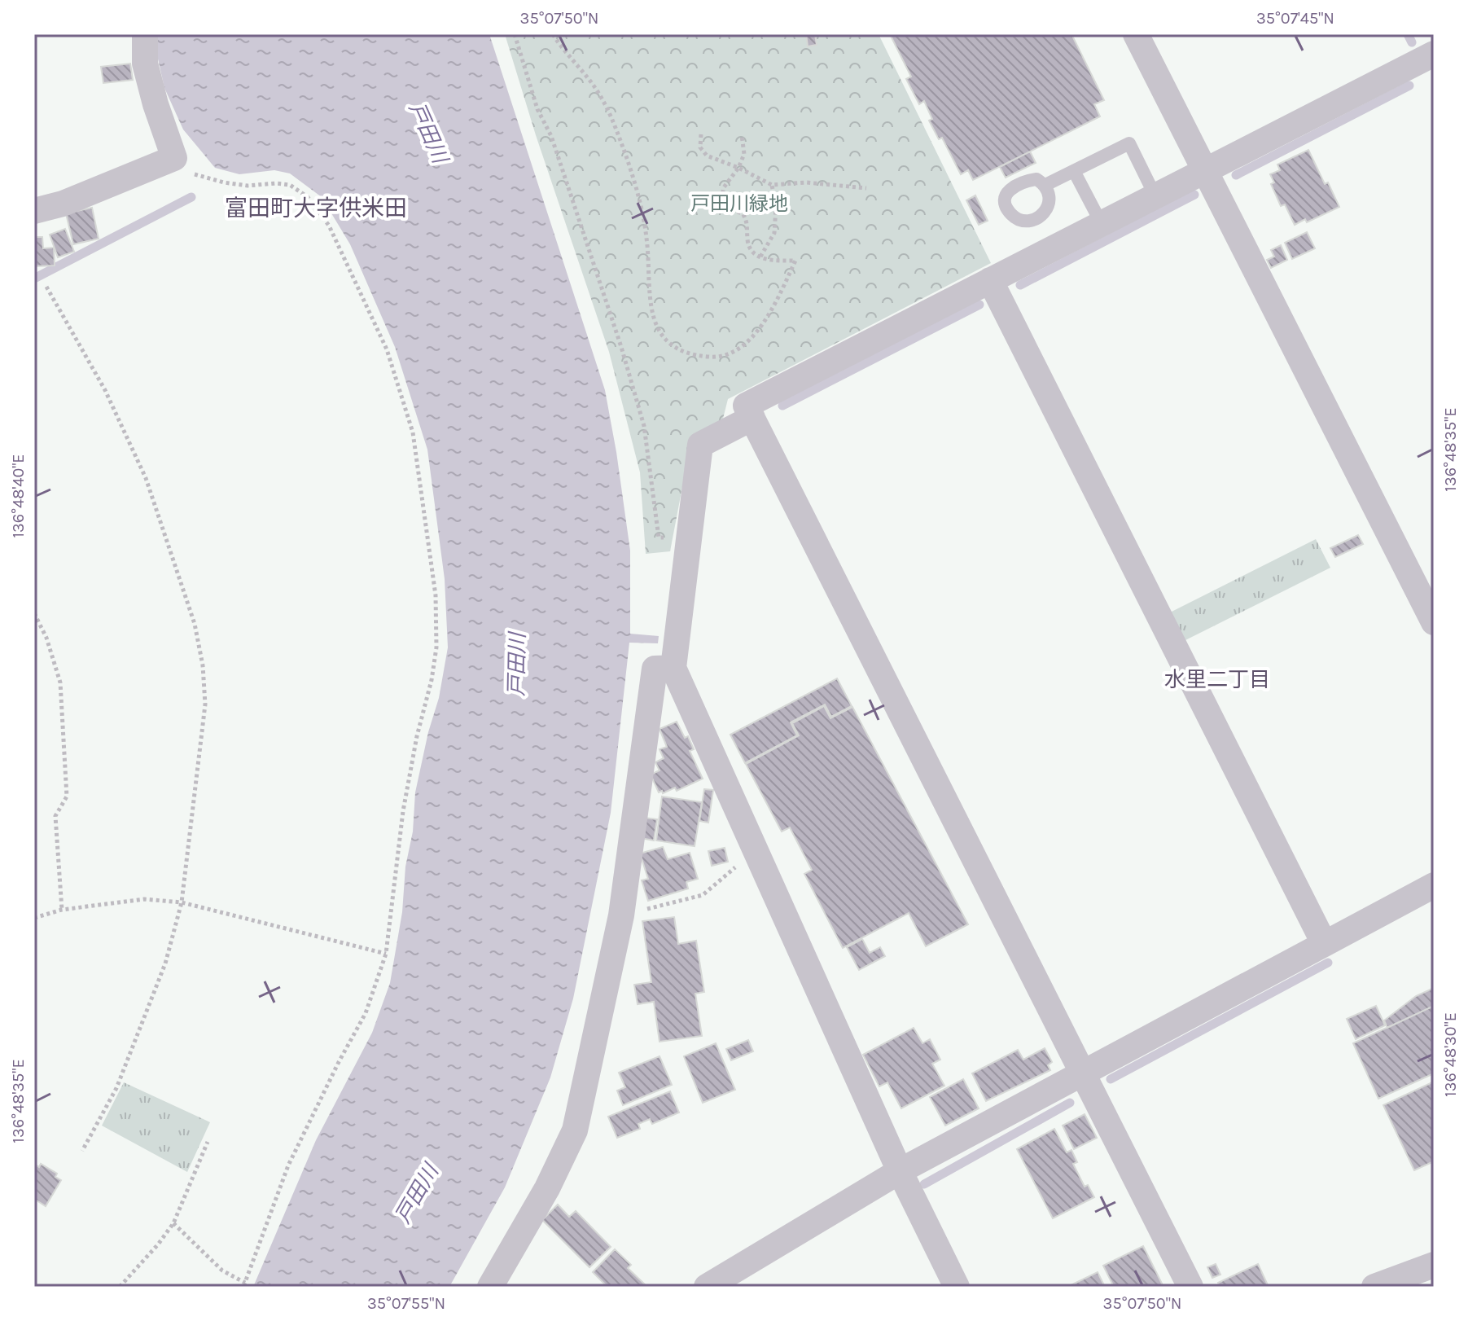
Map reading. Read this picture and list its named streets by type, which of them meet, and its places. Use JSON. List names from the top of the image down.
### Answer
{
  "districts": ["富田町大字供米田", "水里二丁目"],
  "water": ["戸田川"],
  "parks": ["戸田川緑地"],
  "coordinates": [
    "35°07'50\"N",
    "35°07'45\"N",
    "136°48'35\"E",
    "136°48'40\"E",
    "136°48'30\"E",
    "35°07'55\"N"
  ]
}
